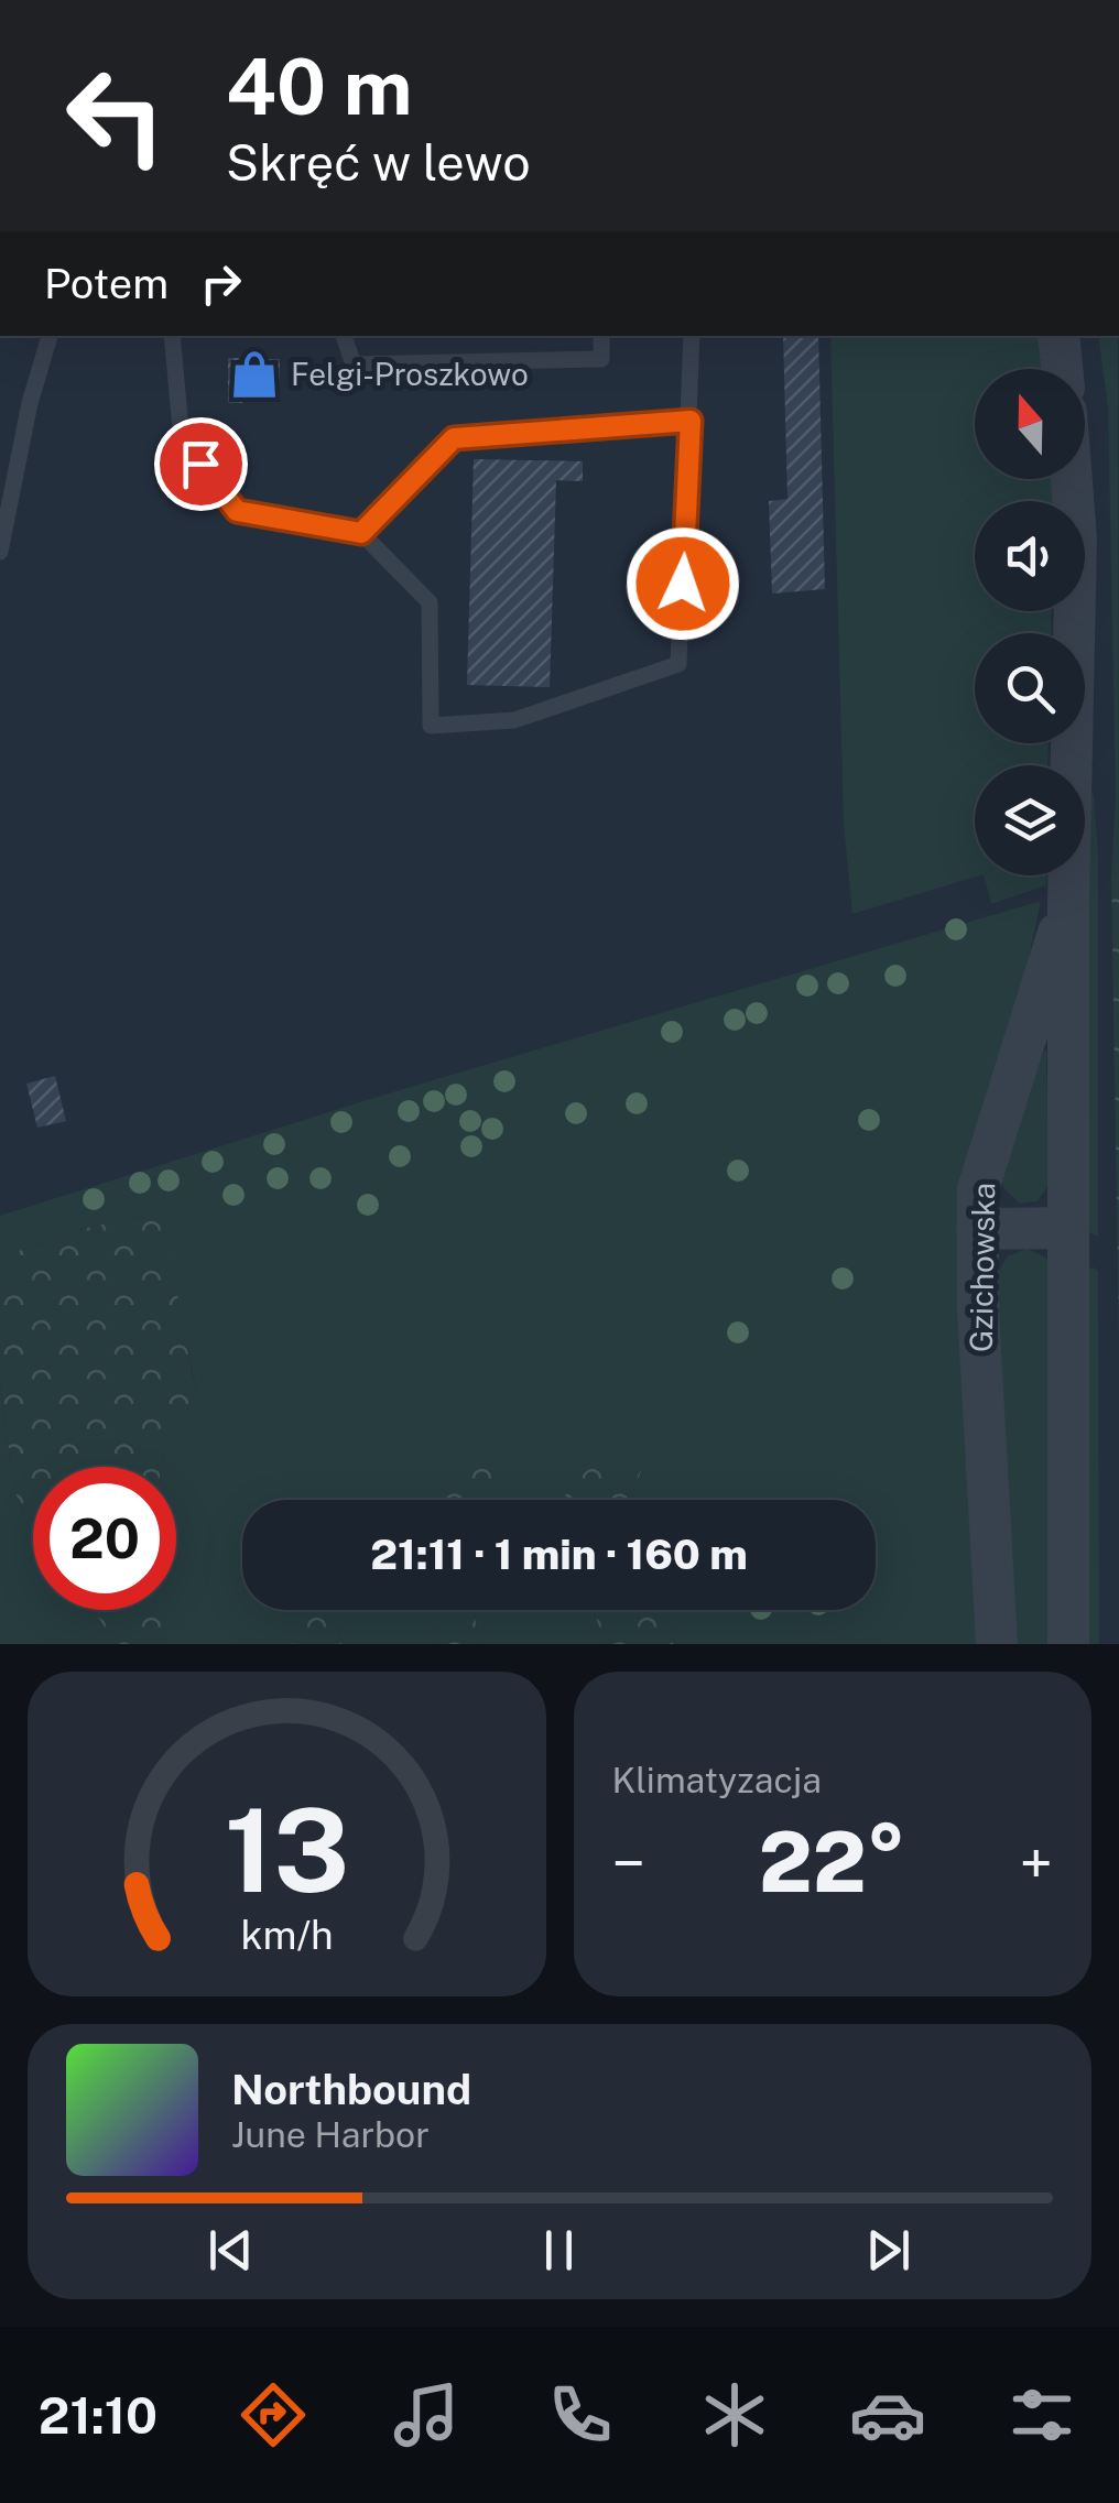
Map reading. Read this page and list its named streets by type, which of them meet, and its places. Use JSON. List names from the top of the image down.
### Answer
{
  "streets": {
    "street": ["Gzichowska"]
  },
  "places": {
    "shop": ["Felgi-Proszkowo"]
  },
  "north": "top",
  "page": {
    "turn": ["40 m", "Skręć w lewo"],
    "then": "Potem",
    "limit": "20",
    "trip": "21:11 · 1 min · 160 m",
    "tile": "Klimatyzacja",
    "heat": ["−", "22°", "+"],
    "song": ["Northbound", "June Harbor"],
    "tabs": "21:10",
    "gauge": ["13", "km/h"]
  }
}
